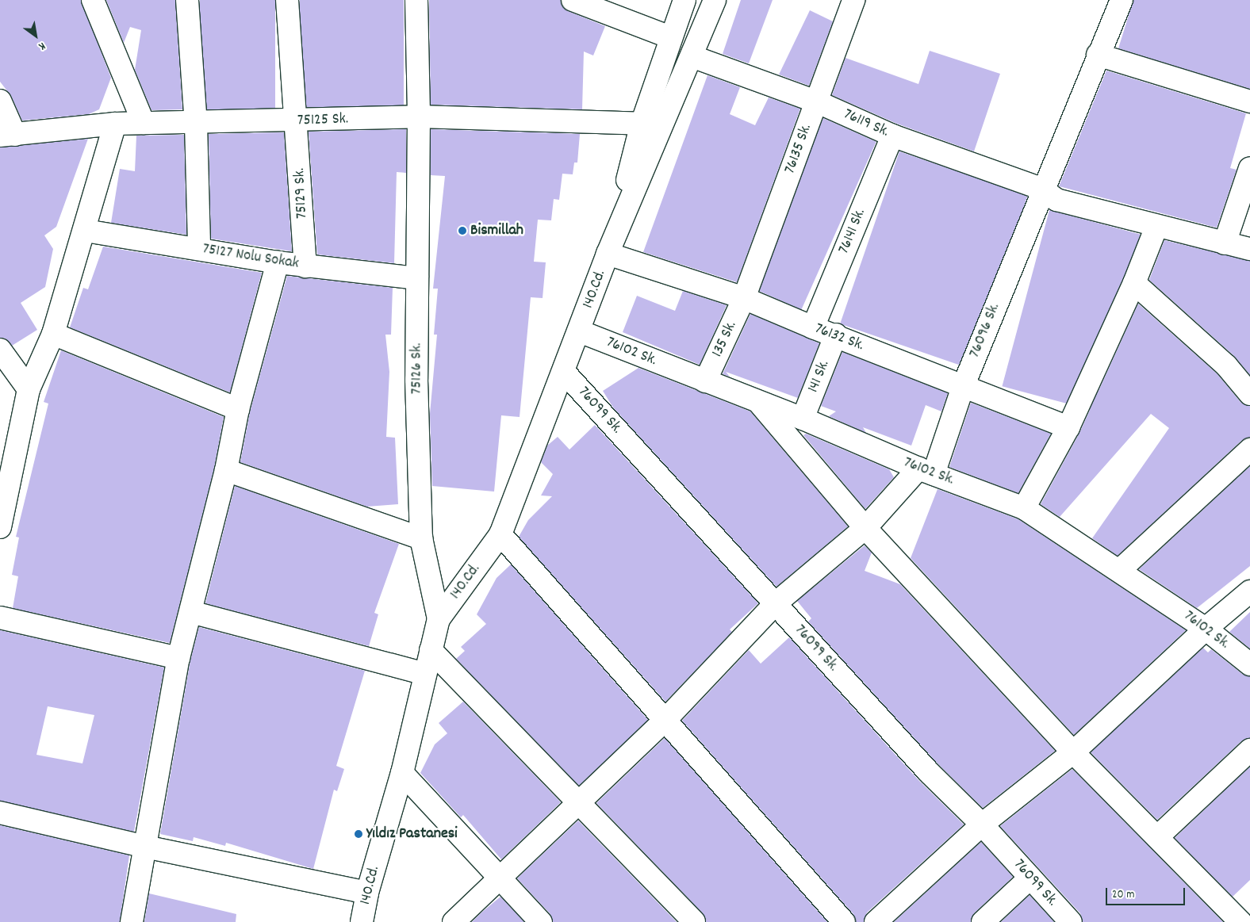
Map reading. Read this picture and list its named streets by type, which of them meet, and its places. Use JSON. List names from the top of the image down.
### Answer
{
  "streets": {
    "street": [
      "75125 Sk.",
      "76119 Sk.",
      "76135 Sk.",
      "75129 Sk.",
      "76141 Sk.",
      "75127 Nolu Sokak",
      "140.Cd.",
      "76096 Sk.",
      "76132 Sk.",
      "135 Sk.",
      "76102 Sk.",
      "75126 Sk.",
      "141 Sk.",
      "76099 Sk."
    ]
  },
  "crossings": [
    ["75125 Sk.", "75129 Sk."],
    ["75125 Sk.", "140.Cd."],
    ["75125 Sk.", "75126 Sk."],
    ["76119 Sk.", "76135 Sk."],
    ["76119 Sk.", "76141 Sk."],
    ["76119 Sk.", "140.Cd."],
    ["76119 Sk.", "76096 Sk."],
    ["76135 Sk.", "76132 Sk."],
    ["76135 Sk.", "135 Sk."],
    ["75129 Sk.", "75127 Nolu Sokak"],
    ["76141 Sk.", "76132 Sk."],
    ["75127 Nolu Sokak", "75126 Sk."],
    ["140.Cd.", "76132 Sk."],
    ["140.Cd.", "76102 Sk."],
    ["140.Cd.", "75126 Sk."],
    ["140.Cd.", "76099 Sk."],
    ["76096 Sk.", "76132 Sk."],
    ["76096 Sk.", "76102 Sk."],
    ["76132 Sk.", "135 Sk."],
    ["76132 Sk.", "141 Sk."],
    ["135 Sk.", "76102 Sk."],
    ["76102 Sk.", "141 Sk."]
  ],
  "places": ["Bismillah", "Yıldız Pastanesi"],
  "scale_bar": "20 m",
  "north": "bottom right"
}
